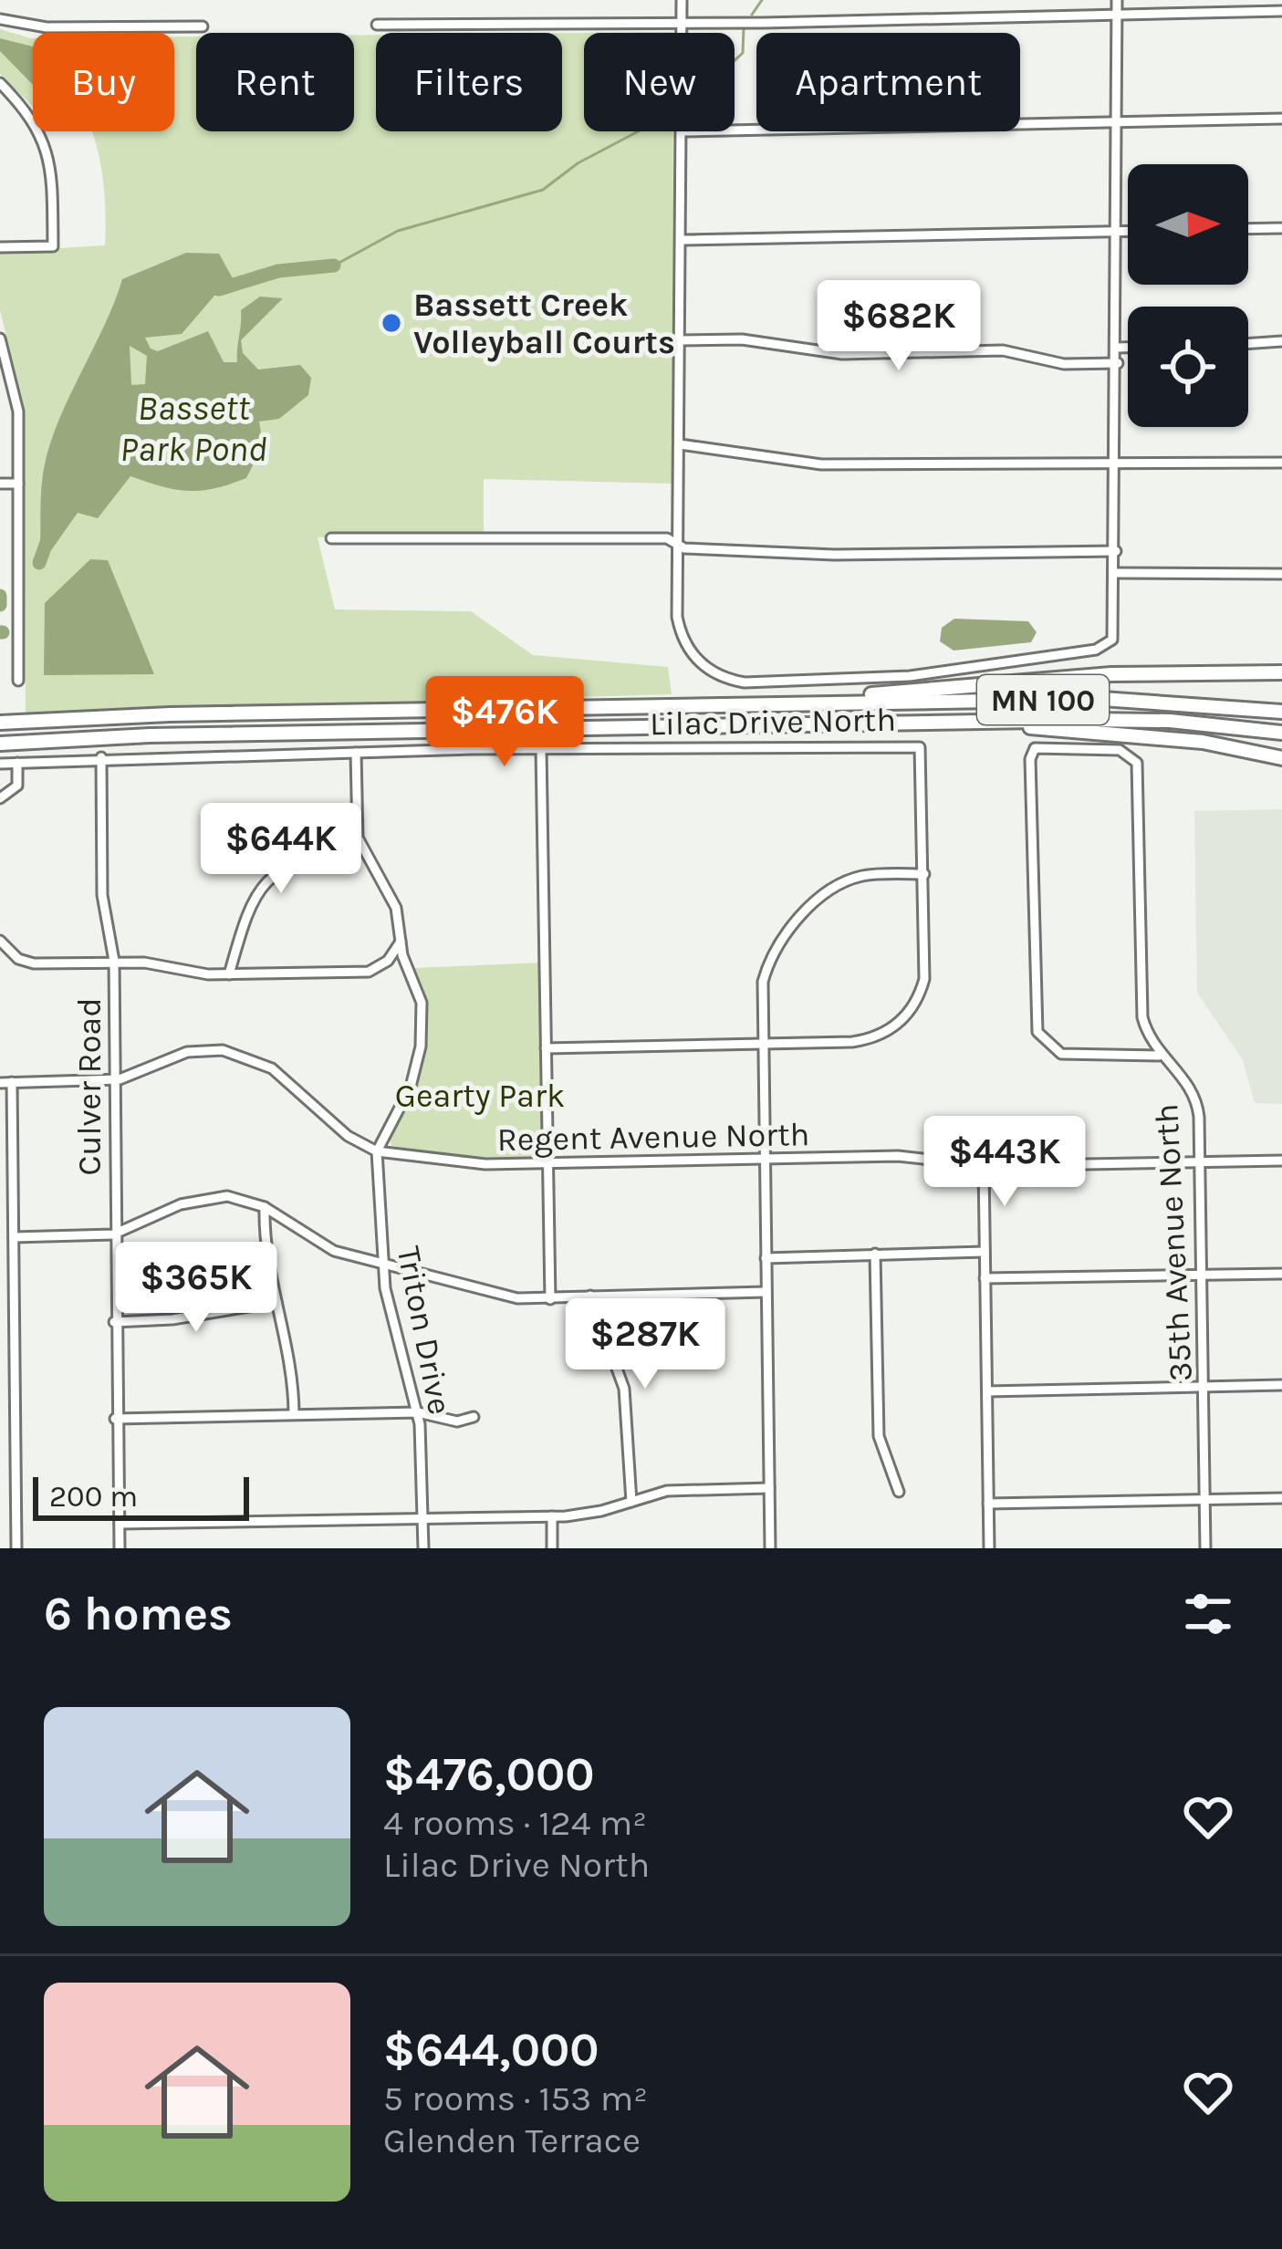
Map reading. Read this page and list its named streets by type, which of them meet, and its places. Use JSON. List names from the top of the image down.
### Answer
{
  "streets": {
    "highway": ["MN 100"],
    "street": [
      "Lilac Drive North",
      "Culver Road",
      "Regent Avenue North",
      "35th Avenue North",
      "Triton Drive"
    ]
  },
  "crossings": [
    ["Lilac Drive North", "Culver Road"],
    ["Culver Road", "Regent Avenue North"],
    ["Regent Avenue North", "35th Avenue North"],
    ["Regent Avenue North", "Triton Drive"]
  ],
  "water": ["Bassett Park Pond"],
  "parks": ["Gearty Park"],
  "places": ["Bassett Creek Volleyball Courts"],
  "scale_bar": "200 m",
  "north": "right",
  "page": {
    "chip": [
      "Buy",
      "Rent",
      "Filters",
      "New",
      "Apartment"
    ],
    "price": [
      "$682K",
      "$476K",
      "$644K",
      "$443K",
      "$365K",
      "$287K"
    ],
    "scale": "200 m",
    "heading": "6 homes",
    "list": [
      {
        "name": "$476,000",
        "note": "4 rooms · 124 m² · Lilac Drive North"
      },
      {
        "name": "$644,000",
        "note": "5 rooms · 153 m² · Glenden Terrace"
      }
    ]
  }
}
